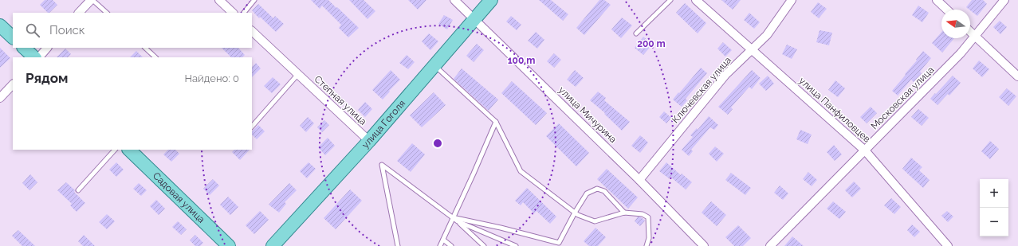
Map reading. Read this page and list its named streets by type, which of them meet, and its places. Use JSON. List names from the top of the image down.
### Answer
{
  "streets": {
    "main road": ["улица Гоголя", "Садовая улица"],
    "street": [
      "Ключевская улица",
      "Московская улица",
      "Степная улица",
      "улица Панфиловцев",
      "улица Мичурина"
    ]
  },
  "crossings": [
    ["Ключевская улица", "улица Панфиловцев"],
    ["Ключевская улица", "улица Мичурина"],
    ["Московская улица", "улица Панфиловцев"],
    ["Степная улица", "улица Гоголя"],
    ["улица Мичурина", "улица Гоголя"]
  ],
  "north": "left",
  "page": {
    "search": "Поиск",
    "heading": ["Рядом", "Найдено: 0"],
    "map_buttons": ["+", "−"]
  },
  "rings": ["200 m", "100 m"]
}
